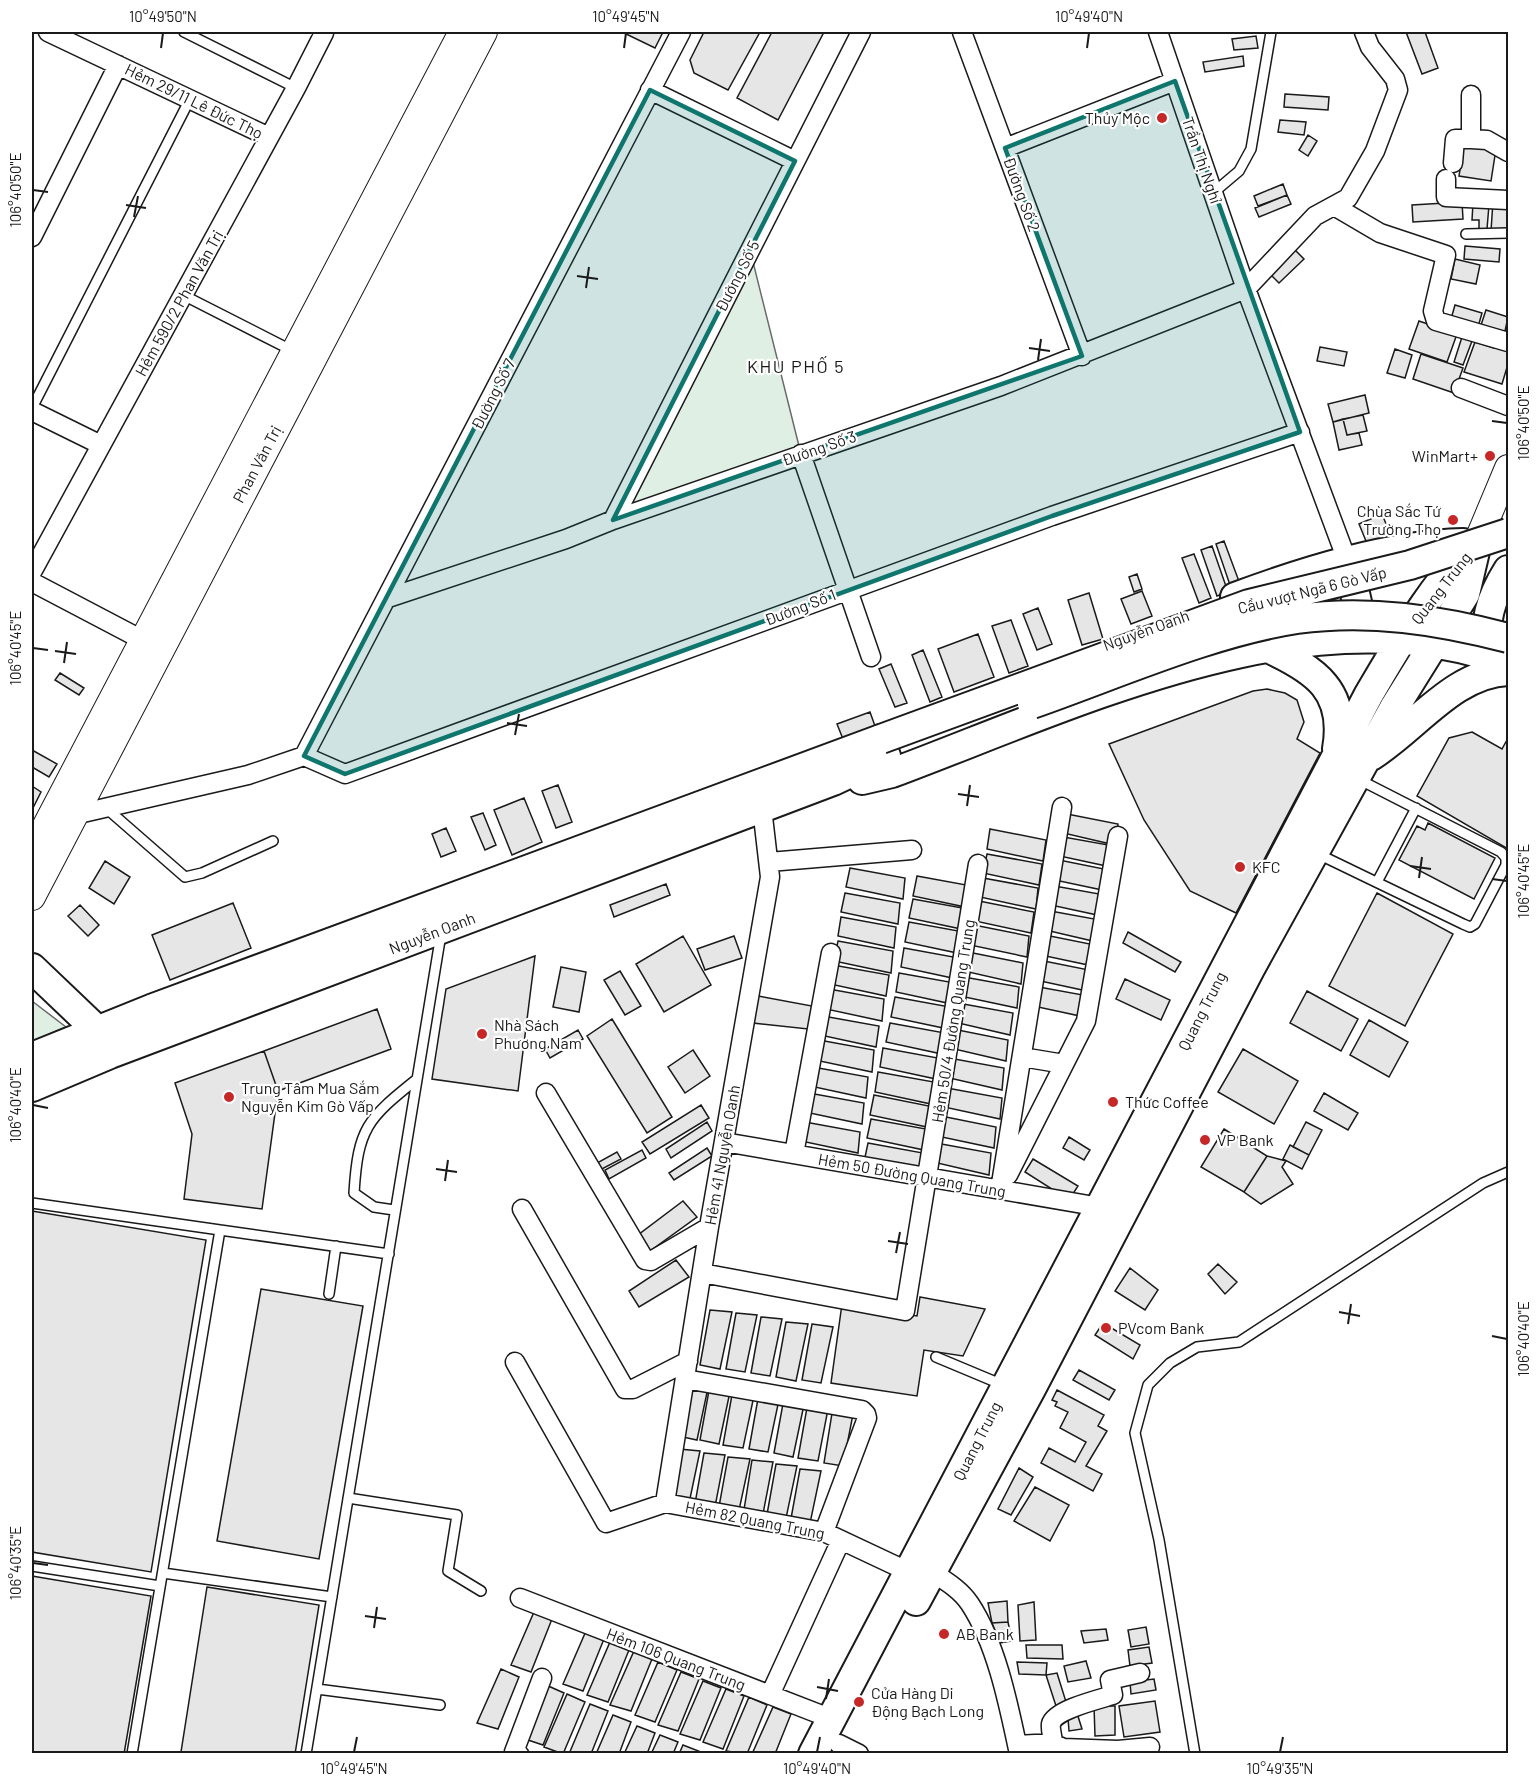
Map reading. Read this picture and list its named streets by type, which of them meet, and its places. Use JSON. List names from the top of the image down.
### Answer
{
  "streets": {
    "main road": [
      "Phan Văn Trị",
      "Quang Trung",
      "Cầu vượt Ngã 6 Gò Vấp",
      "Nguyễn Oanh"
    ],
    "street": [
      "Hẻm 29/11 Lê Đức Thọ",
      "Trần Thị Nghỉ",
      "Đường Số 2",
      "Đường Số 5",
      "Hẻm 590/2 Phan Văn Trị",
      "Đường Số 7",
      "Đường Số 3",
      "Đường Số 1",
      "Hẻm 50/4 Đường Quang Trung",
      "Hẻm 41 Nguyễn Oanh",
      "Hẻm 50 Đường Quang Trung",
      "Hẻm 82 Quang Trung",
      "Hẻm 106 Quang Trung"
    ]
  },
  "crossings": [
    ["Hẻm 29/11 Lê Đức Thọ", "Hẻm 590/2 Phan Văn Trị"],
    ["Trần Thị Nghỉ", "Đường Số 3"],
    ["Trần Thị Nghỉ", "Đường Số 1"],
    ["Đường Số 2", "Đường Số 3"],
    ["Đường Số 5", "Đường Số 3"],
    ["Đường Số 7", "Đường Số 3"],
    ["Đường Số 7", "Đường Số 1"],
    ["Quang Trung", "Nguyễn Oanh"],
    ["Quang Trung", "Hẻm 50 Đường Quang Trung"],
    ["Quang Trung", "Hẻm 82 Quang Trung"],
    ["Quang Trung", "Hẻm 106 Quang Trung"],
    ["Cầu vượt Ngã 6 Gò Vấp", "Nguyễn Oanh"],
    ["Nguyễn Oanh", "Hẻm 41 Nguyễn Oanh"],
    ["Hẻm 50/4 Đường Quang Trung", "Hẻm 41 Nguyễn Oanh"],
    ["Hẻm 50/4 Đường Quang Trung", "Hẻm 50 Đường Quang Trung"],
    ["Hẻm 41 Nguyễn Oanh", "Hẻm 50 Đường Quang Trung"],
    ["Hẻm 41 Nguyễn Oanh", "Hẻm 82 Quang Trung"]
  ],
  "districts": ["KHU PHỐ 5"],
  "places": [
    "Thủy Mộc",
    "WinMart+",
    "Chùa Sắc Tứ Trường Thọ",
    "KFC",
    "Nhà Sách Phương Nam",
    "Trung Tâm Mua Sắm Nguyễn Kim Gò Vấp",
    "Thức Coffee",
    "VP Bank",
    "PVcom Bank",
    "AB Bank",
    "Cửa Hàng Di Động Bạch Long"
  ],
  "coordinates": [
    "10°49'50\"N",
    "10°49'45\"N",
    "10°49'40\"N",
    "106°40'50\"E",
    "106°40'45\"E",
    "106°40'40\"E",
    "106°40'35\"E",
    "10°49'35\"N"
  ]
}
